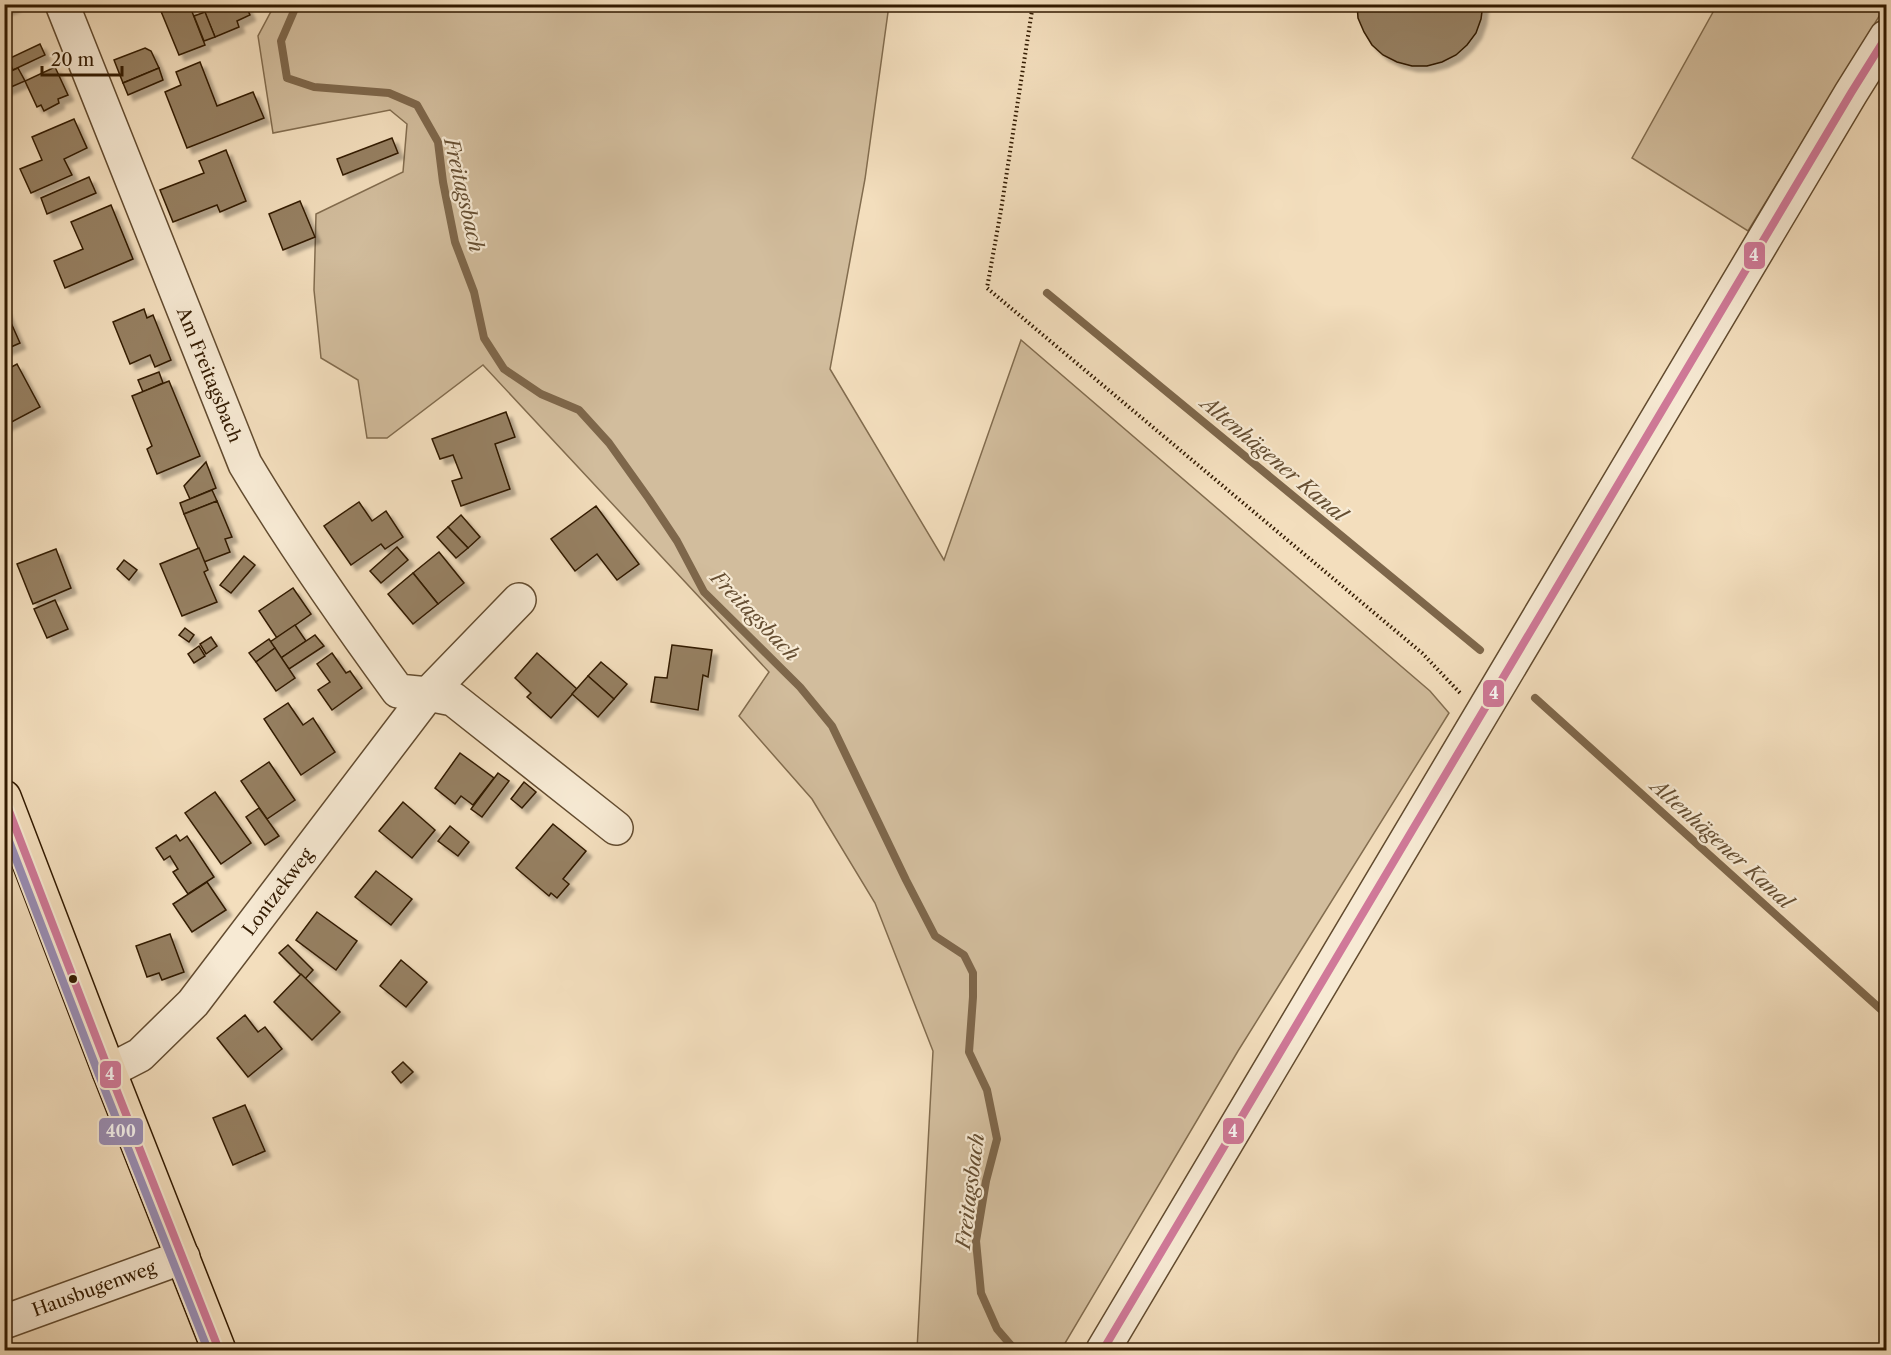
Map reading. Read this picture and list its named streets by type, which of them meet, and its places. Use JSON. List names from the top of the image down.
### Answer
{
  "streets": {
    "street": ["Am Freitagsbach", "Lontzekweg", "Hausbugenweg"]
  },
  "crossings": [
    ["Am Freitagsbach", "Lontzekweg"]
  ],
  "water": ["Freitagsbach", "Altenhägener Kanal"],
  "lines": ["transit line 4", "transit line 400"],
  "scale_bar": "20 m"
}
